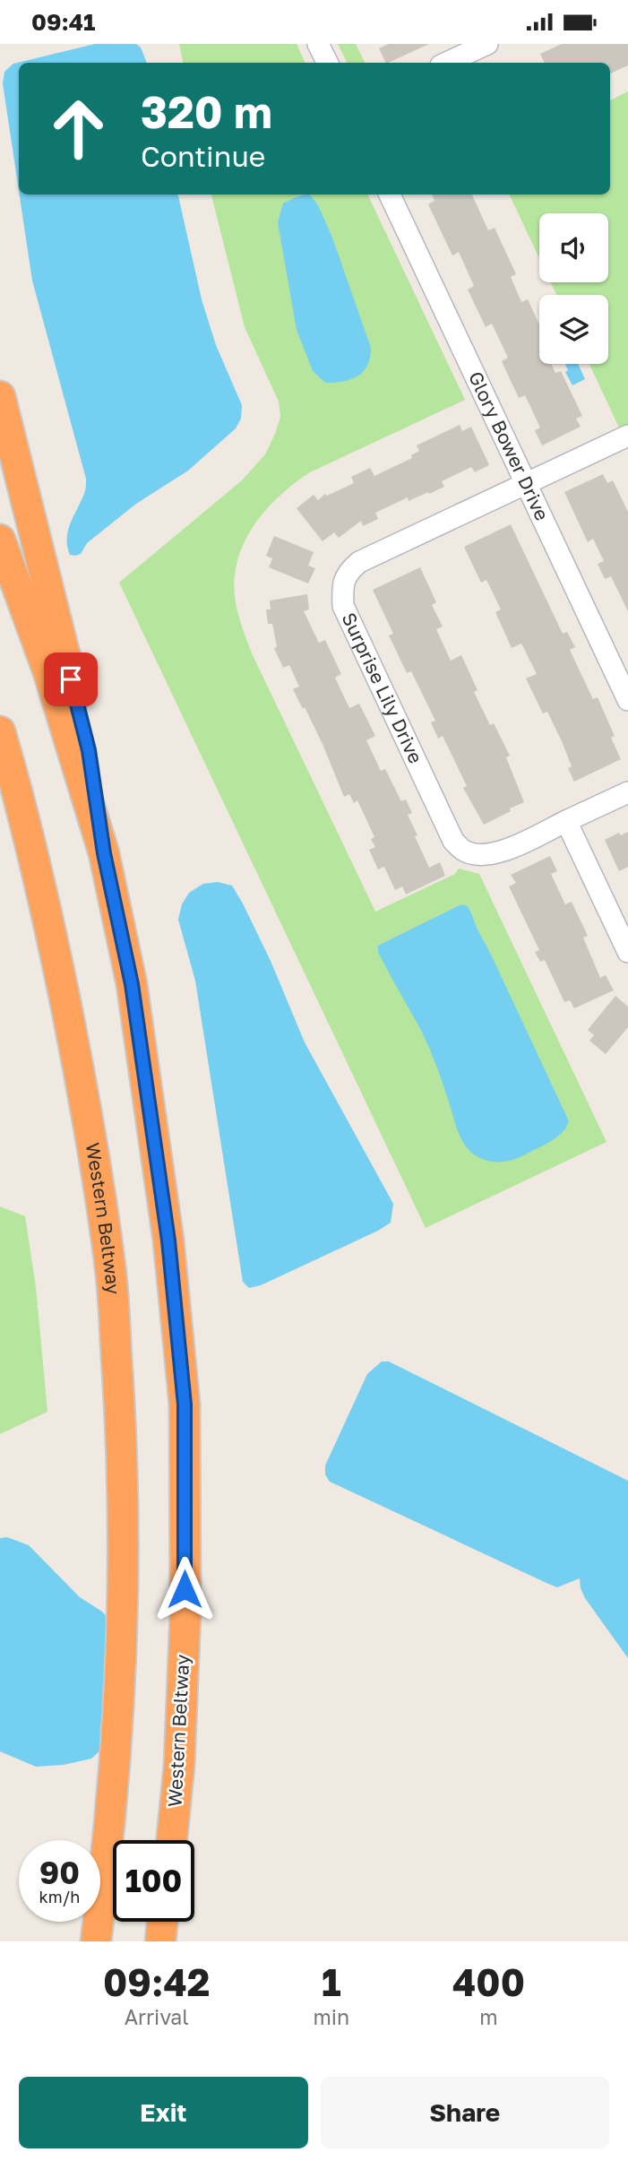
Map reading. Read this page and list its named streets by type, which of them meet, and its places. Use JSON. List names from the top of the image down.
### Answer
{
  "streets": {
    "highway": ["Western Beltway"],
    "street": ["Glory Bower Drive", "Surprise Lily Drive"]
  },
  "crossings": [
    ["Glory Bower Drive", "Surprise Lily Drive"]
  ],
  "page": {
    "status": "09:41",
    "turn": ["320 m", "Continue"],
    "speed": "90 km/h",
    "limit": "100",
    "eta": [
      "09:42",
      "Arrival",
      "1",
      "min",
      "400",
      "m"
    ],
    "buttons": ["Exit", "Share"]
  }
}
